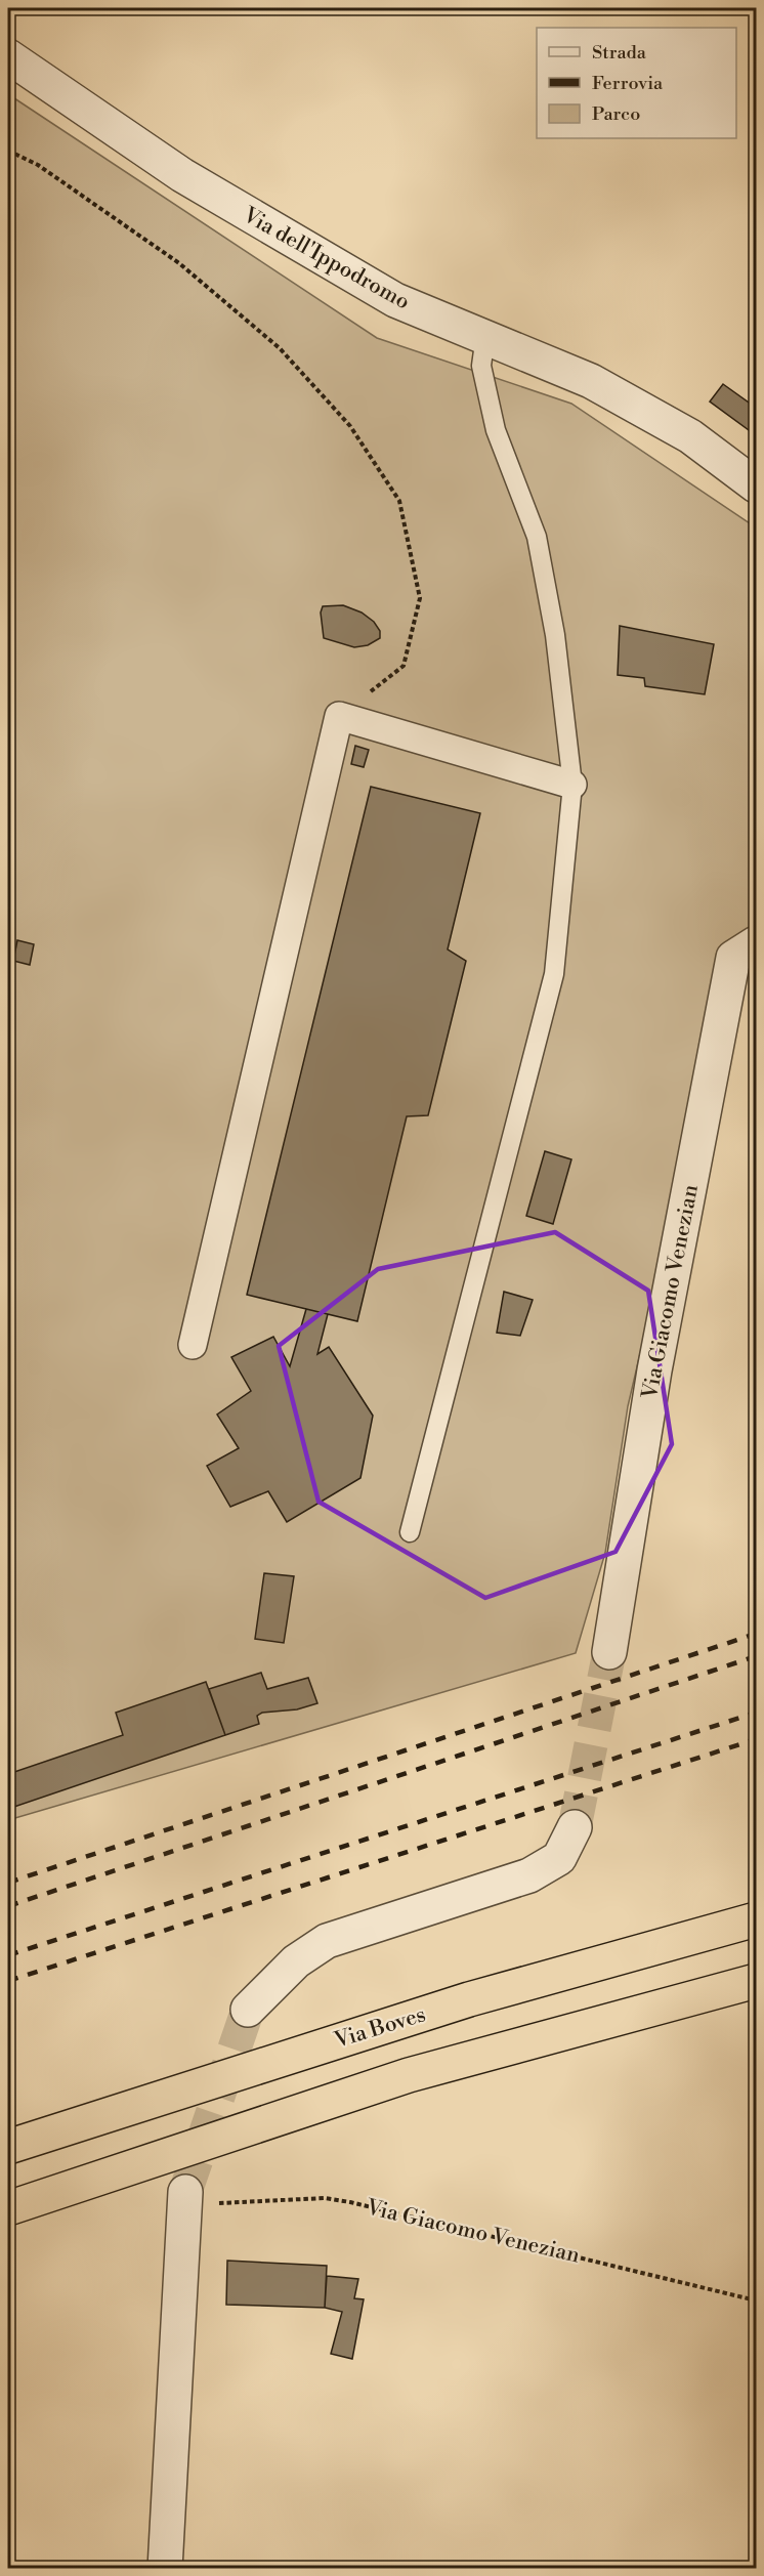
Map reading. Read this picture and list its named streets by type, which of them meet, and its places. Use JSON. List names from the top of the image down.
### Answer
{
  "streets": {
    "highway": ["Via Boves"],
    "street": ["Via dell'Ippodromo", "Via Giacomo Venezian"]
  },
  "legend": ["Strada", "Ferrovia", "Parco"]
}
